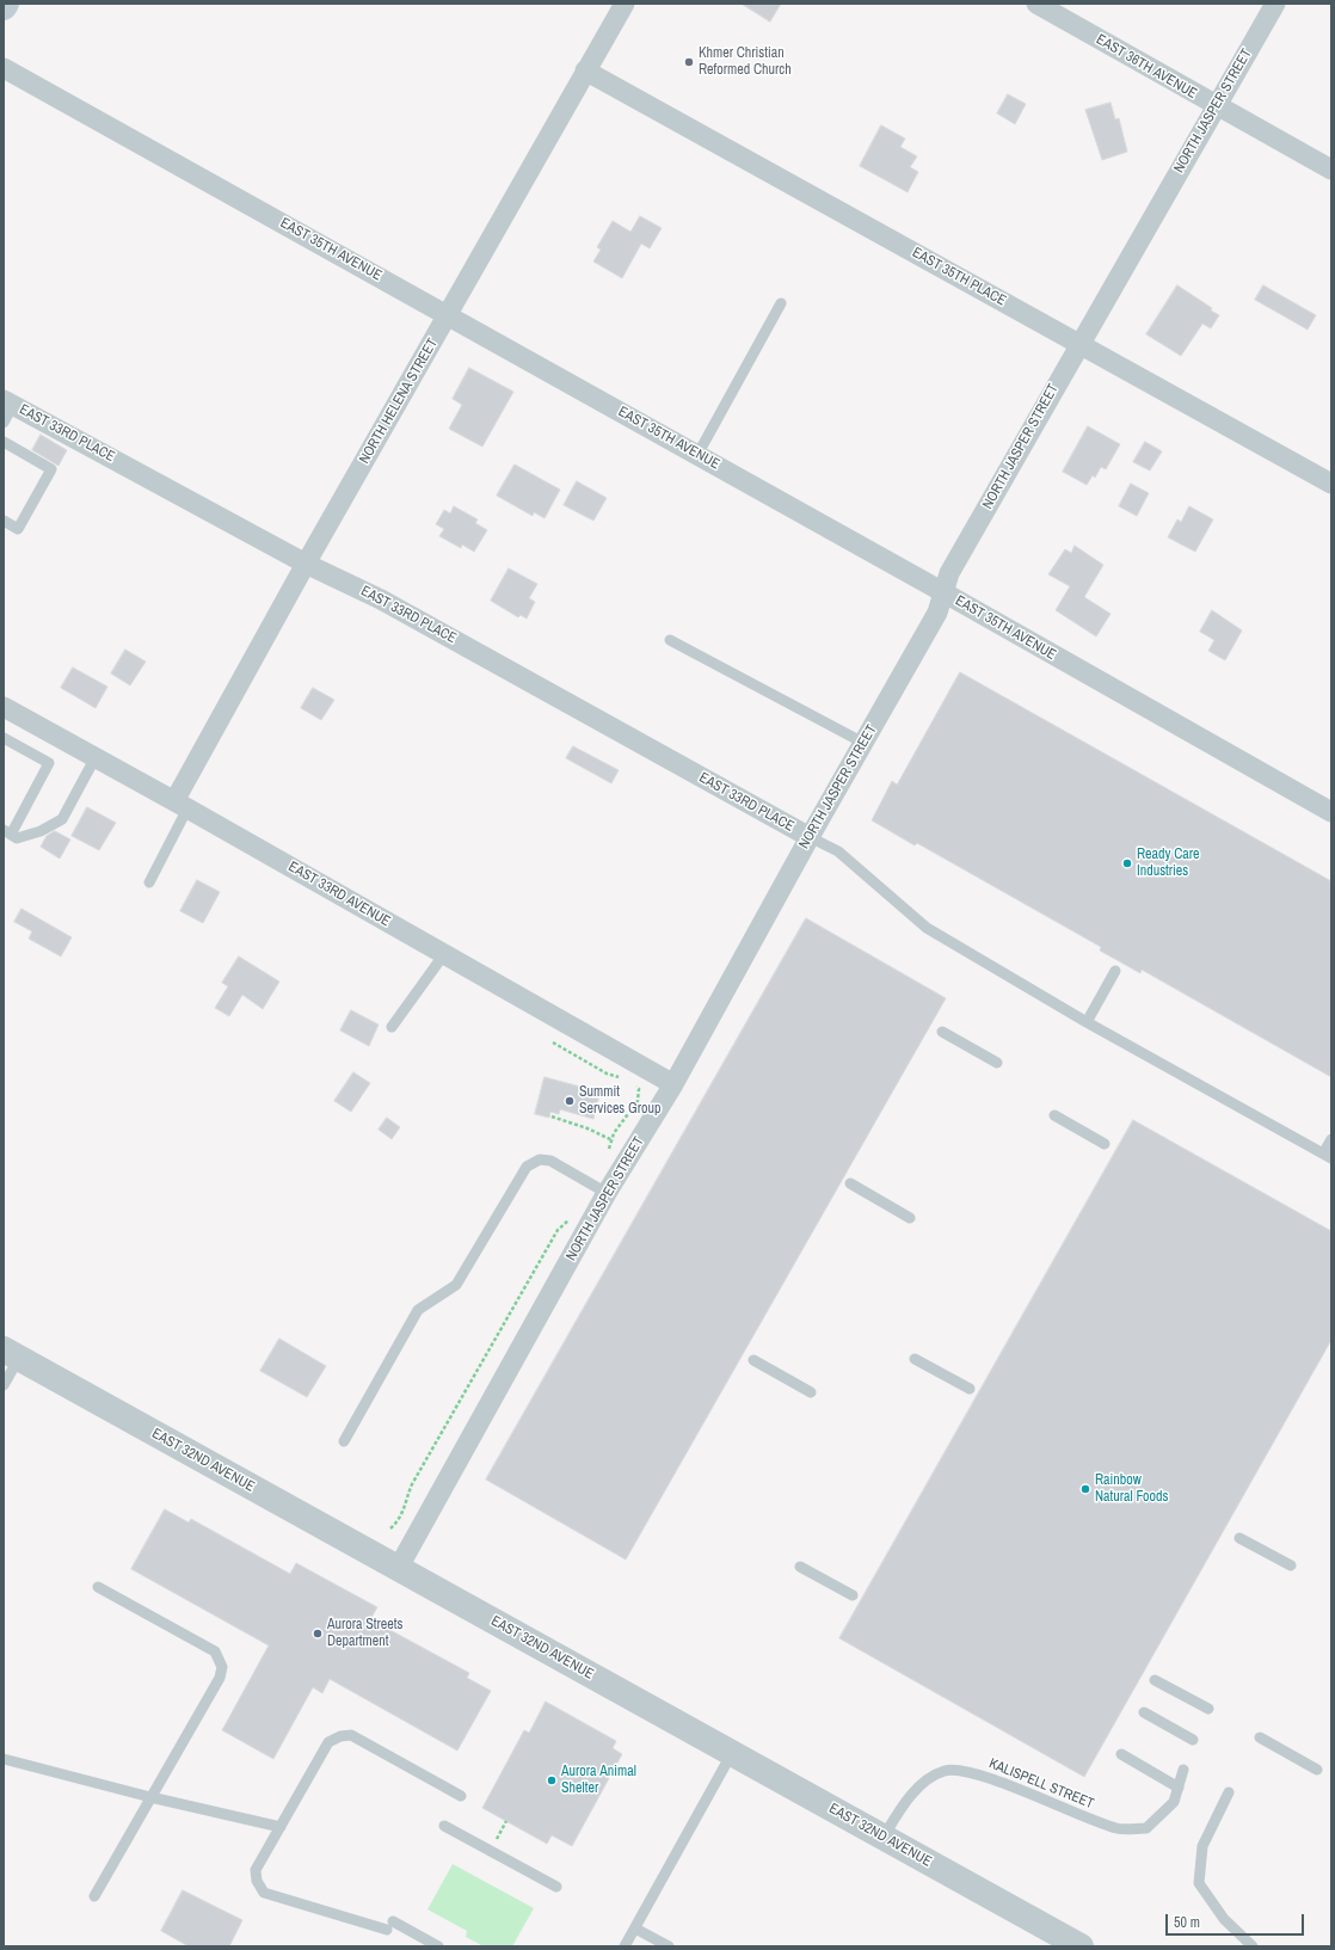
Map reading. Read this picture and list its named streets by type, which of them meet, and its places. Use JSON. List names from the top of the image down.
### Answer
{
  "streets": {
    "street": [
      "EAST 36TH AVENUE",
      "NORTH JASPER STREET",
      "EAST 35TH AVENUE",
      "EAST 35TH PLACE",
      "NORTH HELENA STREET",
      "EAST 33RD PLACE",
      "EAST 33RD AVENUE",
      "EAST 32ND AVENUE"
    ],
    "lane": ["KALISPELL STREET"]
  },
  "crossings": [
    ["EAST 36TH AVENUE", "NORTH JASPER STREET"],
    ["NORTH JASPER STREET", "EAST 35TH AVENUE"],
    ["NORTH JASPER STREET", "EAST 35TH PLACE"],
    ["NORTH JASPER STREET", "EAST 33RD PLACE"],
    ["NORTH JASPER STREET", "EAST 33RD AVENUE"],
    ["NORTH JASPER STREET", "EAST 32ND AVENUE"],
    ["EAST 35TH AVENUE", "NORTH HELENA STREET"],
    ["EAST 35TH PLACE", "NORTH HELENA STREET"],
    ["NORTH HELENA STREET", "EAST 33RD PLACE"],
    ["NORTH HELENA STREET", "EAST 33RD AVENUE"],
    ["EAST 32ND AVENUE", "KALISPELL STREET"]
  ],
  "places": [
    "Khmer Christian Reformed Church",
    "Ready Care Industries",
    "Summit Services Group",
    "Rainbow Natural Foods",
    "Aurora Streets Department",
    "Aurora Animal Shelter"
  ],
  "scale_bar": "50 m"
}
